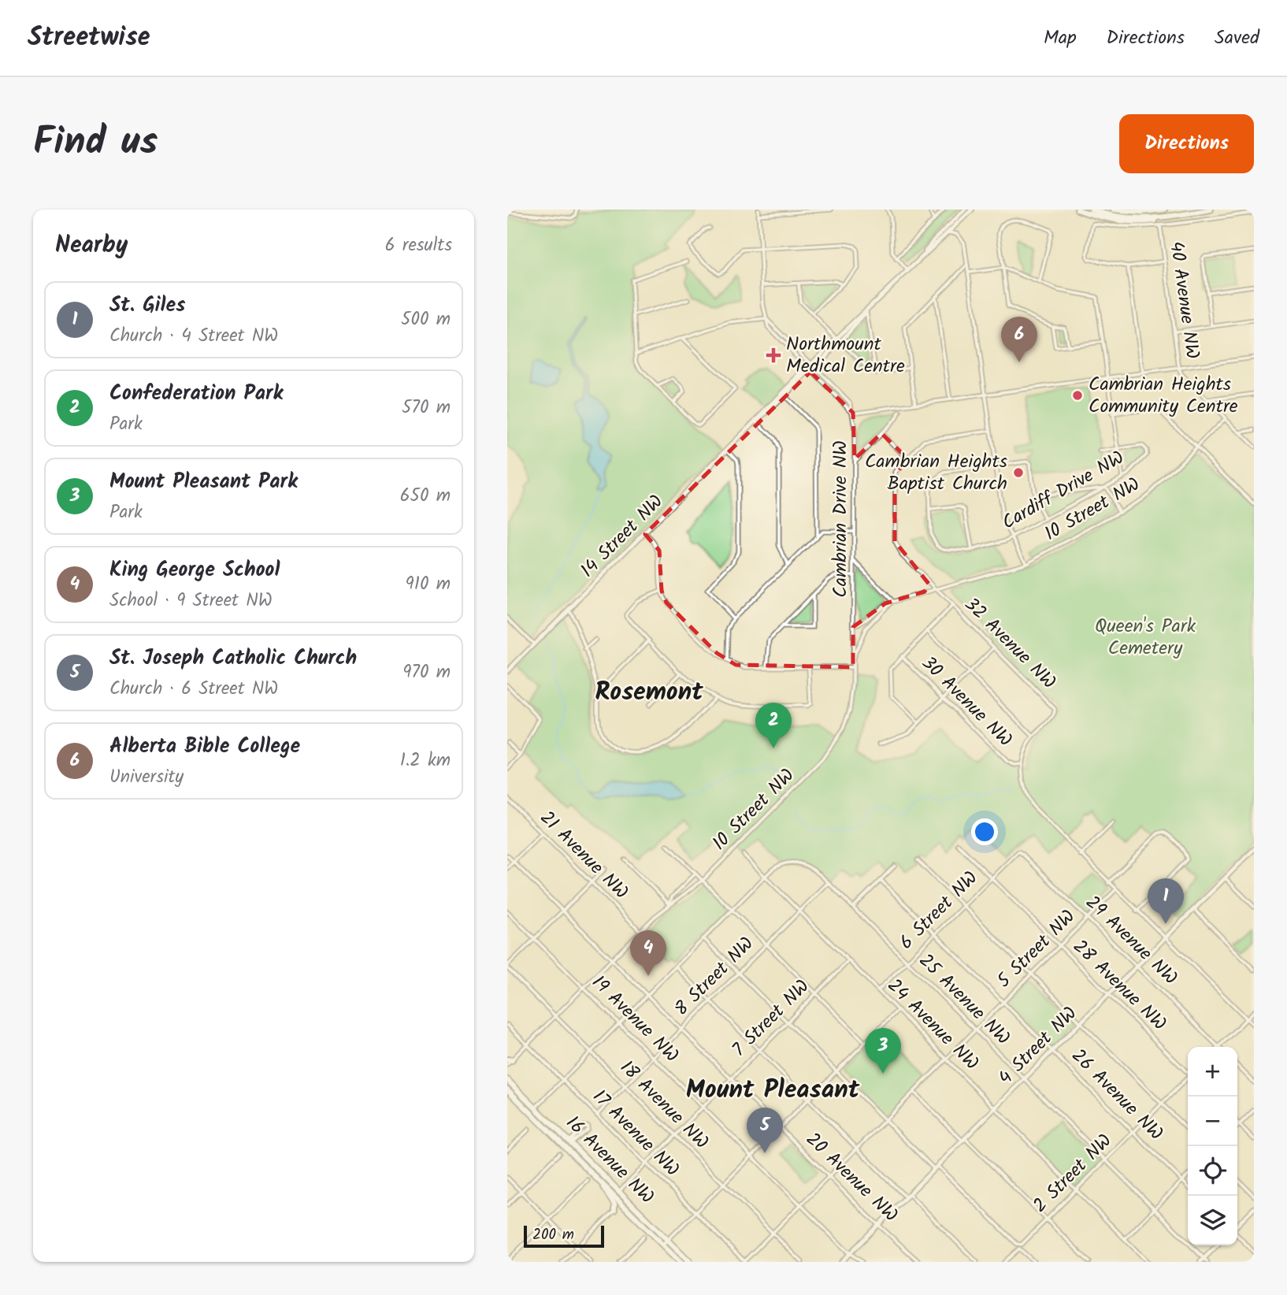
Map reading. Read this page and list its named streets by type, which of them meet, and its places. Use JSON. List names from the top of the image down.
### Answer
{
  "streets": {
    "main road": ["14 Street NW", "4 Street NW", "16 Avenue NW"],
    "street": [
      "40 Avenue NW",
      "Cardiff Drive NW",
      "10 Street NW",
      "Cambrian Drive NW",
      "32 Avenue NW",
      "30 Avenue NW",
      "21 Avenue NW",
      "6 Street NW",
      "29 Avenue NW",
      "5 Street NW",
      "8 Street NW",
      "28 Avenue NW",
      "25 Avenue NW",
      "7 Street NW",
      "19 Avenue NW",
      "24 Avenue NW",
      "26 Avenue NW",
      "18 Avenue NW",
      "17 Avenue NW",
      "2 Street NW",
      "20 Avenue NW"
    ]
  },
  "crossings": [
    ["40 Avenue NW", "10 Street NW"],
    ["10 Street NW", "Cambrian Drive NW"],
    ["10 Street NW", "32 Avenue NW"],
    ["10 Street NW", "21 Avenue NW"],
    ["10 Street NW", "19 Avenue NW"],
    ["10 Street NW", "18 Avenue NW"],
    ["10 Street NW", "17 Avenue NW"],
    ["10 Street NW", "20 Avenue NW"],
    ["30 Avenue NW", "5 Street NW"],
    ["30 Avenue NW", "4 Street NW"],
    ["6 Street NW", "29 Avenue NW"],
    ["6 Street NW", "28 Avenue NW"],
    ["6 Street NW", "25 Avenue NW"],
    ["6 Street NW", "24 Avenue NW"],
    ["6 Street NW", "26 Avenue NW"],
    ["29 Avenue NW", "5 Street NW"],
    ["29 Avenue NW", "4 Street NW"],
    ["5 Street NW", "28 Avenue NW"],
    ["5 Street NW", "25 Avenue NW"],
    ["5 Street NW", "19 Avenue NW"],
    ["5 Street NW", "24 Avenue NW"],
    ["5 Street NW", "26 Avenue NW"],
    ["5 Street NW", "18 Avenue NW"],
    ["5 Street NW", "17 Avenue NW"],
    ["5 Street NW", "20 Avenue NW"],
    ["8 Street NW", "25 Avenue NW"],
    ["8 Street NW", "19 Avenue NW"],
    ["8 Street NW", "24 Avenue NW"],
    ["8 Street NW", "18 Avenue NW"],
    ["8 Street NW", "17 Avenue NW"],
    ["8 Street NW", "20 Avenue NW"],
    ["28 Avenue NW", "4 Street NW"],
    ["25 Avenue NW", "19 Avenue NW"],
    ["25 Avenue NW", "24 Avenue NW"],
    ["25 Avenue NW", "4 Street NW"],
    ["25 Avenue NW", "18 Avenue NW"],
    ["25 Avenue NW", "17 Avenue NW"],
    ["25 Avenue NW", "16 Avenue NW"],
    ["25 Avenue NW", "2 Street NW"],
    ["25 Avenue NW", "20 Avenue NW"],
    ["7 Street NW", "19 Avenue NW"],
    ["7 Street NW", "24 Avenue NW"],
    ["7 Street NW", "18 Avenue NW"],
    ["7 Street NW", "17 Avenue NW"],
    ["7 Street NW", "16 Avenue NW"],
    ["7 Street NW", "20 Avenue NW"],
    ["19 Avenue NW", "4 Street NW"],
    ["24 Avenue NW", "4 Street NW"],
    ["24 Avenue NW", "2 Street NW"],
    ["4 Street NW", "26 Avenue NW"],
    ["4 Street NW", "20 Avenue NW"],
    ["26 Avenue NW", "2 Street NW"]
  ],
  "districts": ["Rosemont", "Mount Pleasant"],
  "parks": ["Queen's Park Cemetery"],
  "places": {
    "health": ["Northmount Medical Centre"],
    "other": ["Cambrian Heights Community Centre", "Cambrian Heights Baptist Church"]
  },
  "scale_bar": "200 m",
  "page": {
    "header": "Streetwise",
    "nav": ["Map", "Directions", "Saved"],
    "title": "Find us",
    "buttons": "Directions",
    "heading": ["Nearby", "6 results"],
    "list": [
      {
        "mark": "1",
        "name": "St. Giles",
        "note": "Church · 4 Street NW",
        "value": "500 m"
      },
      {
        "mark": "2",
        "name": "Confederation Park",
        "note": "Park",
        "value": "570 m"
      },
      {
        "mark": "3",
        "name": "Mount Pleasant Park",
        "note": "Park",
        "value": "650 m"
      },
      {
        "mark": "4",
        "name": "King George School",
        "note": "School · 9 Street NW",
        "value": "910 m"
      },
      {
        "mark": "5",
        "name": "St. Joseph Catholic Church",
        "note": "Church · 6 Street NW",
        "value": "970 m"
      },
      {
        "mark": "6",
        "name": "Alberta Bible College",
        "note": "University",
        "value": "1.2 km"
      }
    ],
    "pins": [
      "6",
      "2",
      "1",
      "4",
      "3",
      "5"
    ],
    "map_buttons": ["+", "−"],
    "scale": "200 m"
  }
}
